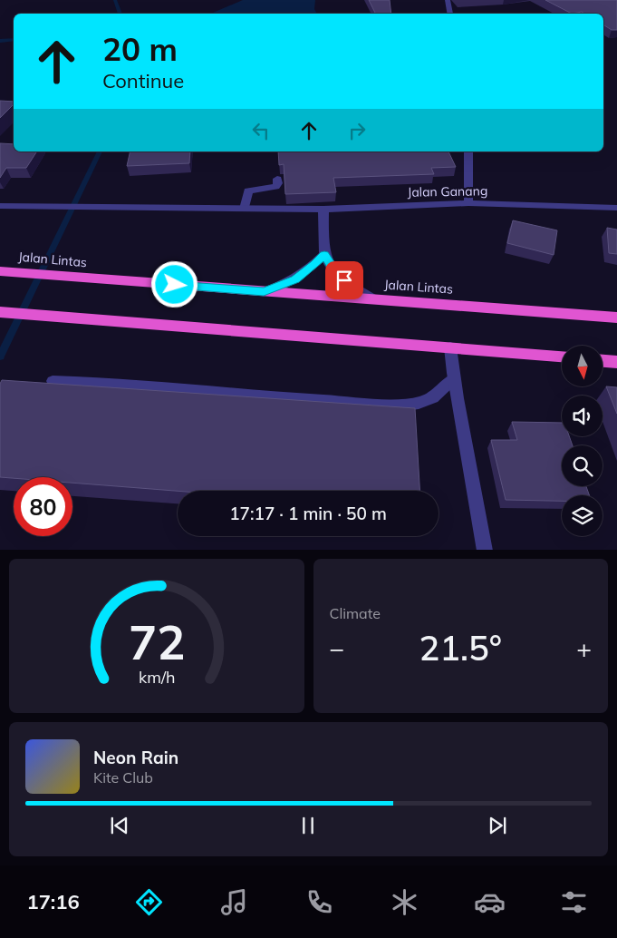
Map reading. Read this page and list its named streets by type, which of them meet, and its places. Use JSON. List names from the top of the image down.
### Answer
{
  "streets": {
    "highway": ["Jalan Lintas"],
    "street": ["Jalan Ganang"]
  },
  "north": "bottom",
  "page": {
    "turn": ["20 m", "Continue"],
    "limit": "80",
    "trip": "17:17 · 1 min · 50 m",
    "tile": "Climate",
    "heat": ["−", "21.5°", "+"],
    "song": ["Neon Rain", "Kite Club"],
    "tabs": "17:16",
    "gauge": ["72", "km/h"]
  }
}
